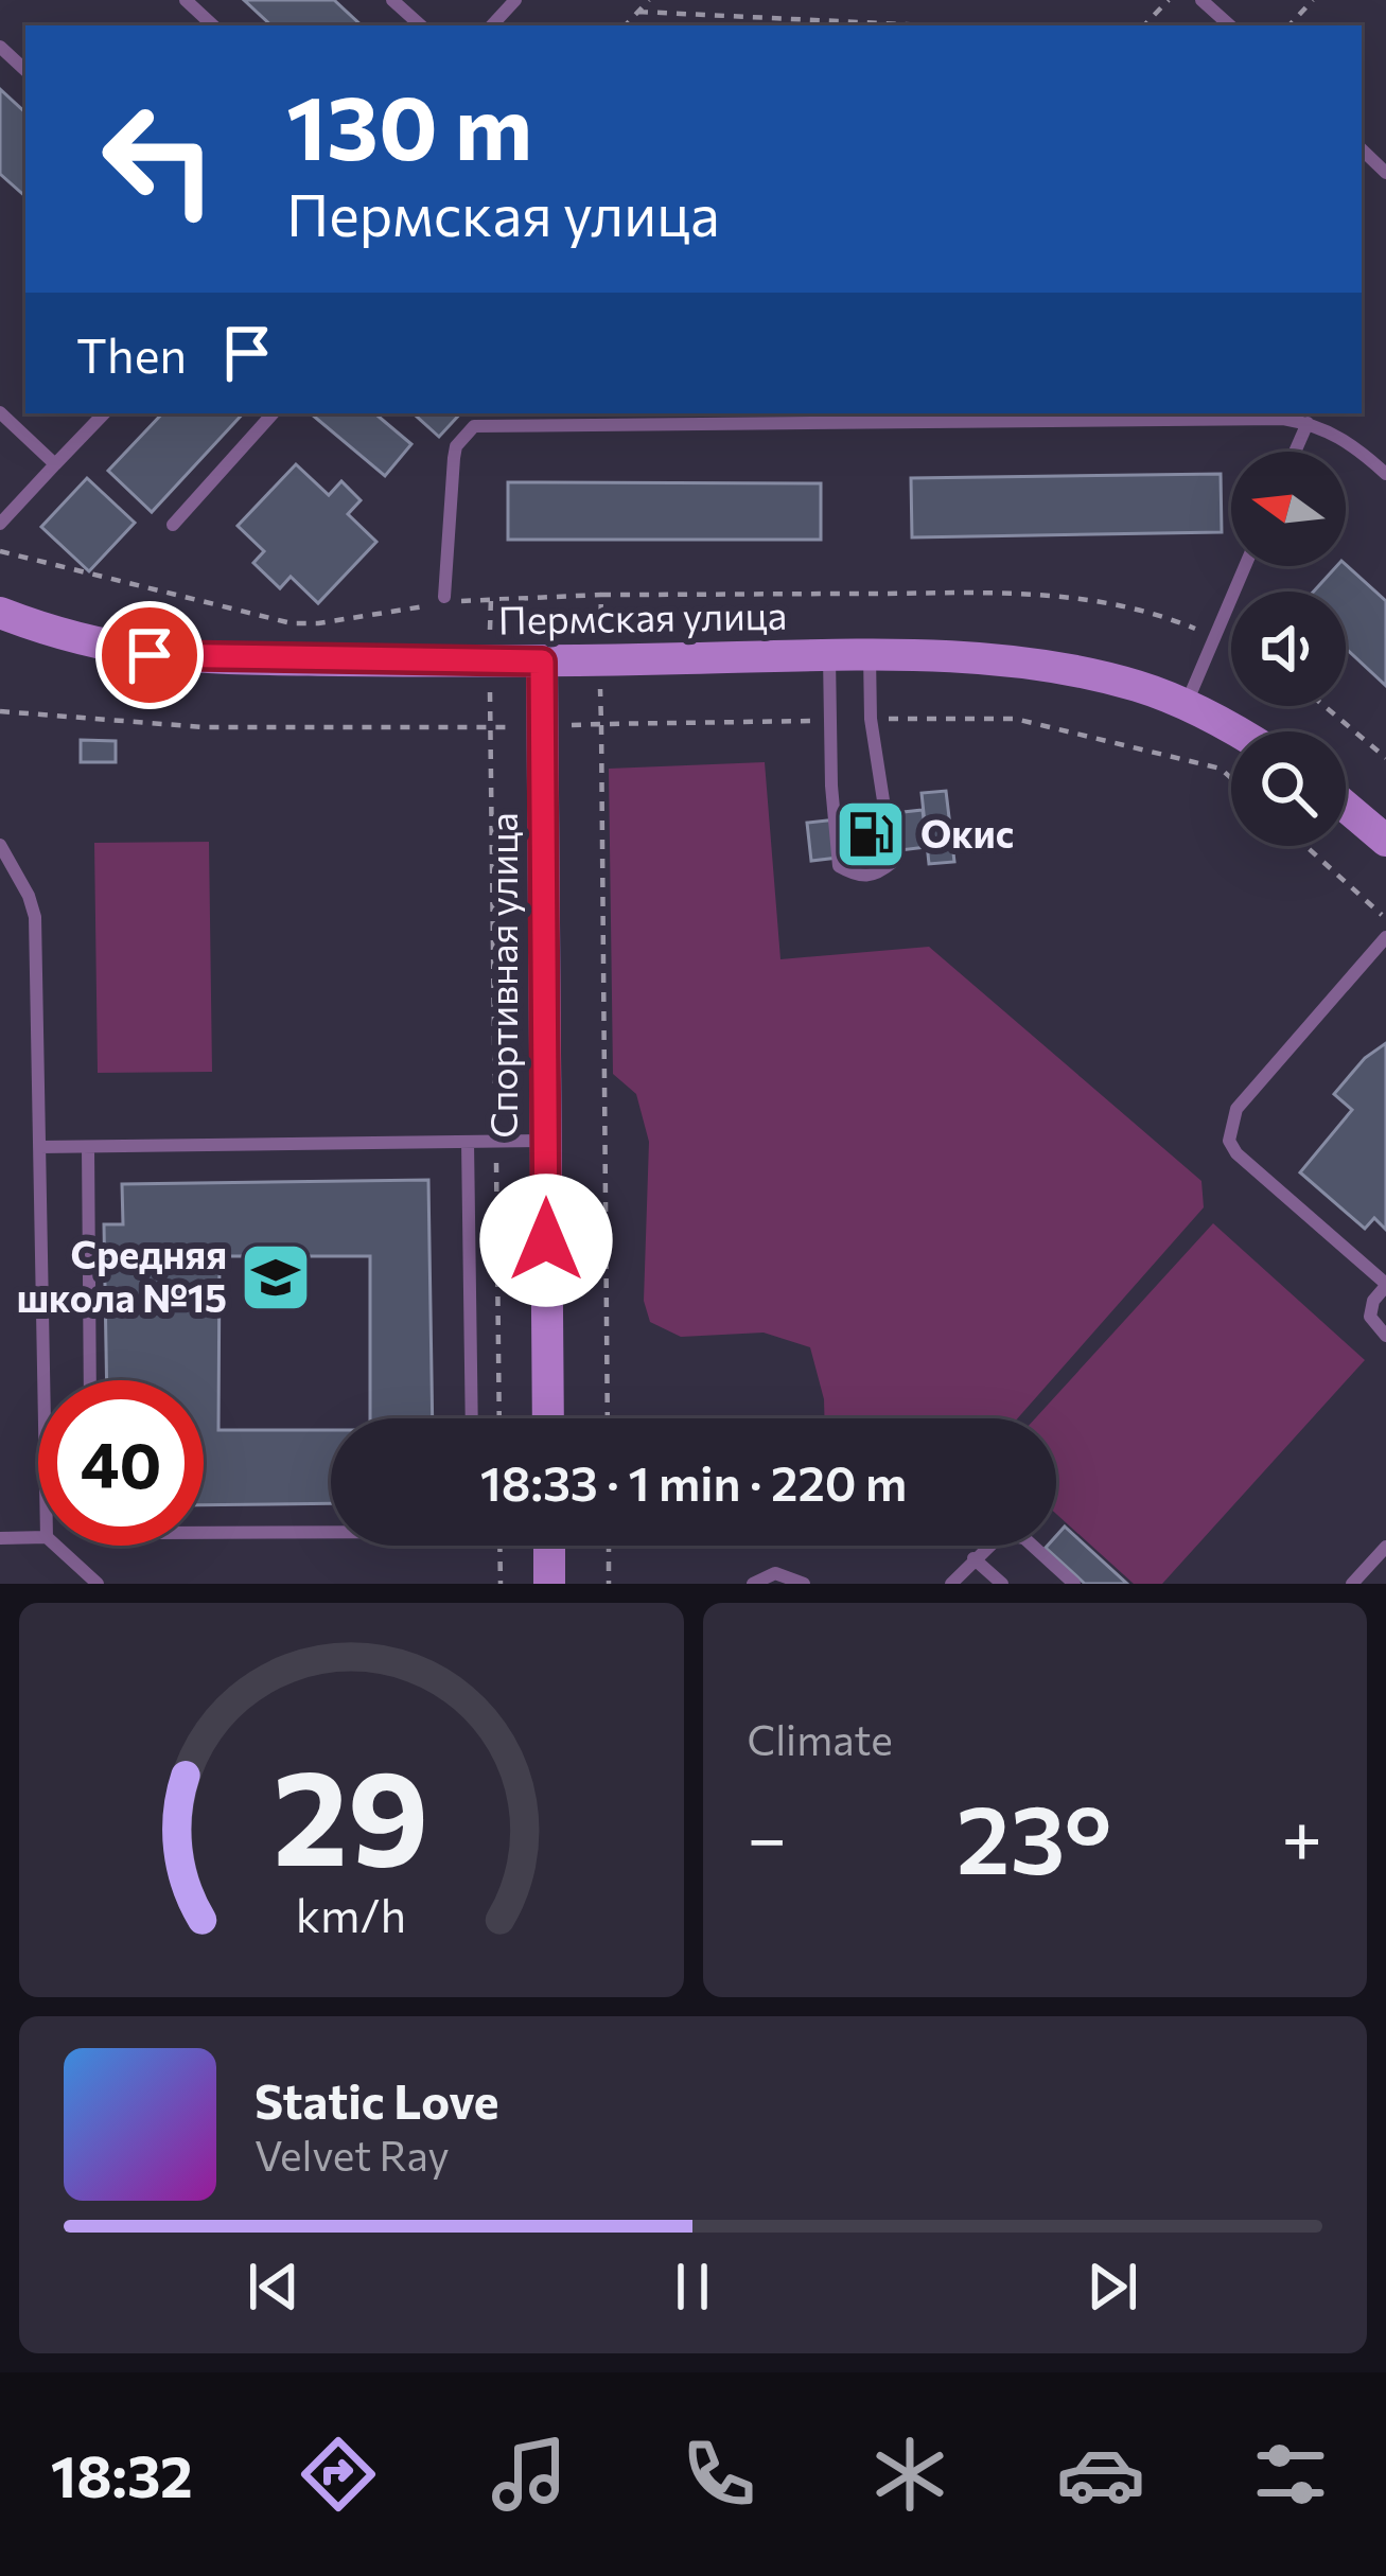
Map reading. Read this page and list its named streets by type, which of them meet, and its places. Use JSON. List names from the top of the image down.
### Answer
{
  "streets": {
    "street": ["Пермская улица", "Спортивная улица"]
  },
  "crossings": [
    ["Пермская улица", "Спортивная улица"]
  ],
  "places": {
    "fuel station": ["Окис"],
    "school or university": ["Средняя школа №15"]
  },
  "north": "left",
  "page": {
    "turn": ["130 m", "Пермская улица"],
    "then": "Then",
    "limit": "40",
    "trip": "18:33 · 1 min · 220 m",
    "tile": "Climate",
    "heat": ["−", "23°", "+"],
    "song": ["Static Love", "Velvet Ray"],
    "tabs": "18:32",
    "gauge": ["29", "km/h"]
  }
}
